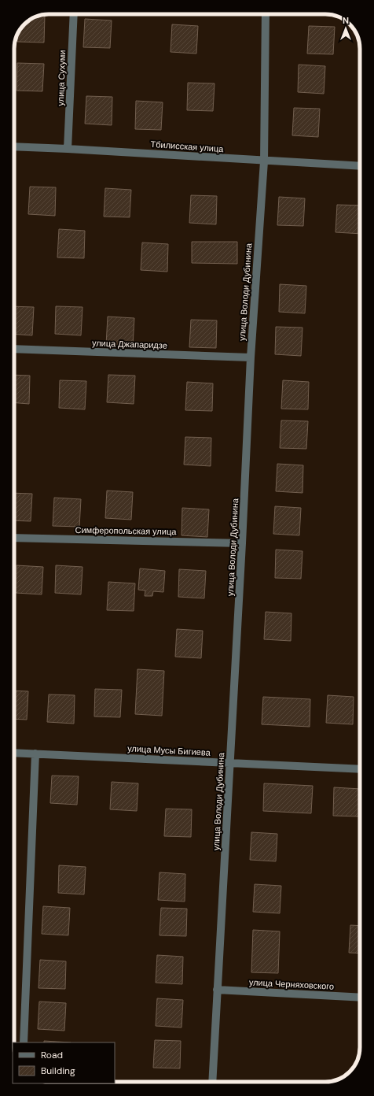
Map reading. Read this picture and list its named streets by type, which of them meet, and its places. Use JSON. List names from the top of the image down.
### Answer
{
  "streets": {
    "street": [
      "улица Сухуми",
      "Тбилисская улица",
      "улица Володи Дубинина",
      "улица Джапаридзе",
      "Симферопольская улица",
      "улица Мусы Бигиева",
      "улица Черняховского"
    ]
  },
  "crossings": [
    ["улица Сухуми", "Тбилисская улица"],
    ["Тбилисская улица", "улица Володи Дубинина"],
    ["улица Володи Дубинина", "улица Джапаридзе"],
    ["улица Володи Дубинина", "Симферопольская улица"],
    ["улица Володи Дубинина", "улица Мусы Бигиева"],
    ["улица Володи Дубинина", "улица Черняховского"]
  ],
  "legend": ["Road", "Building"],
  "north": "top"
}
